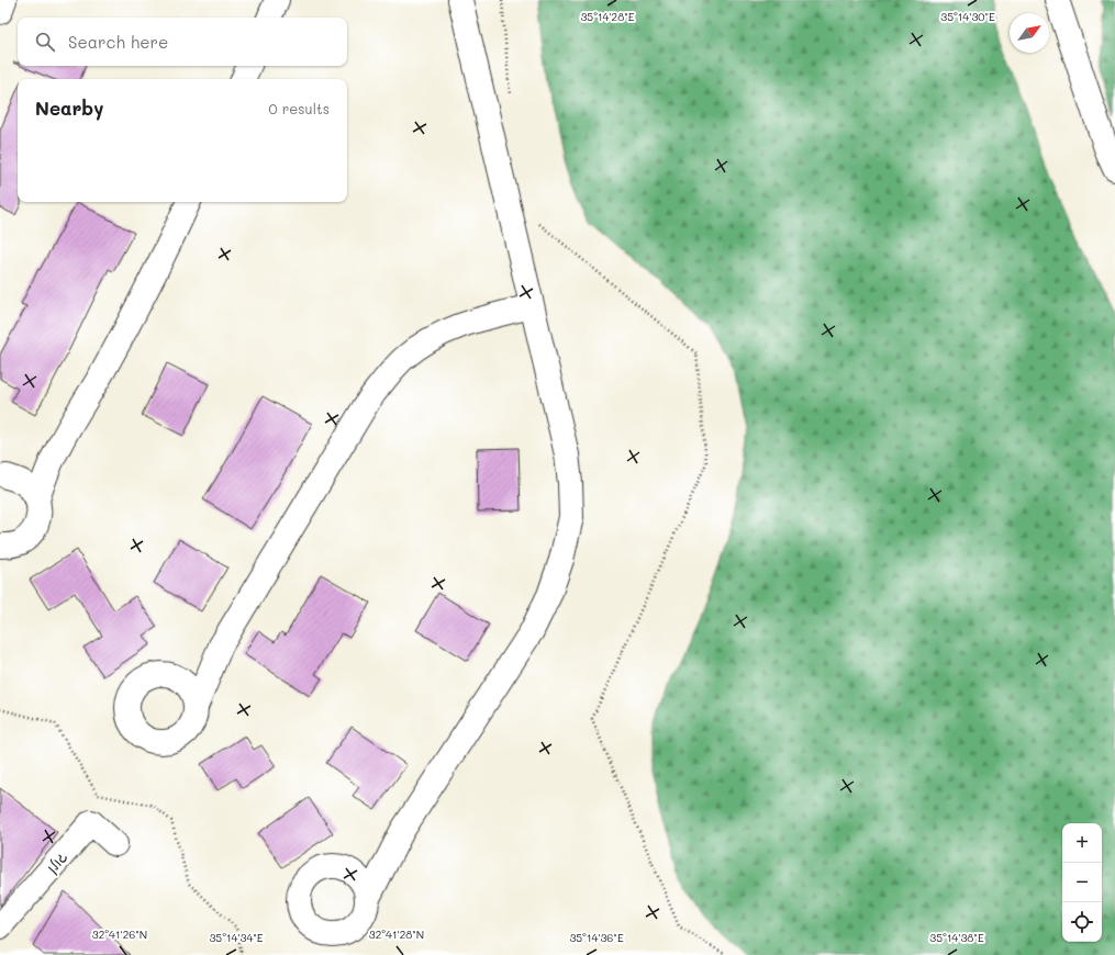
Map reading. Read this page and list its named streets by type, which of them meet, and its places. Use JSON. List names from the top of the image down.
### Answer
{
  "streets": {
    "main road": ["גולן"]
  },
  "north": "top right",
  "page": {
    "search": "Search here",
    "heading": ["Nearby", "0 results"],
    "map_buttons": ["+", "−"]
  },
  "coordinates": [
    "35°14'28\"E",
    "35°14'30\"E",
    "32°41'26\"N",
    "32°41'28\"N",
    "35°14'34\"E",
    "35°14'36\"E",
    "35°14'38\"E"
  ]
}
